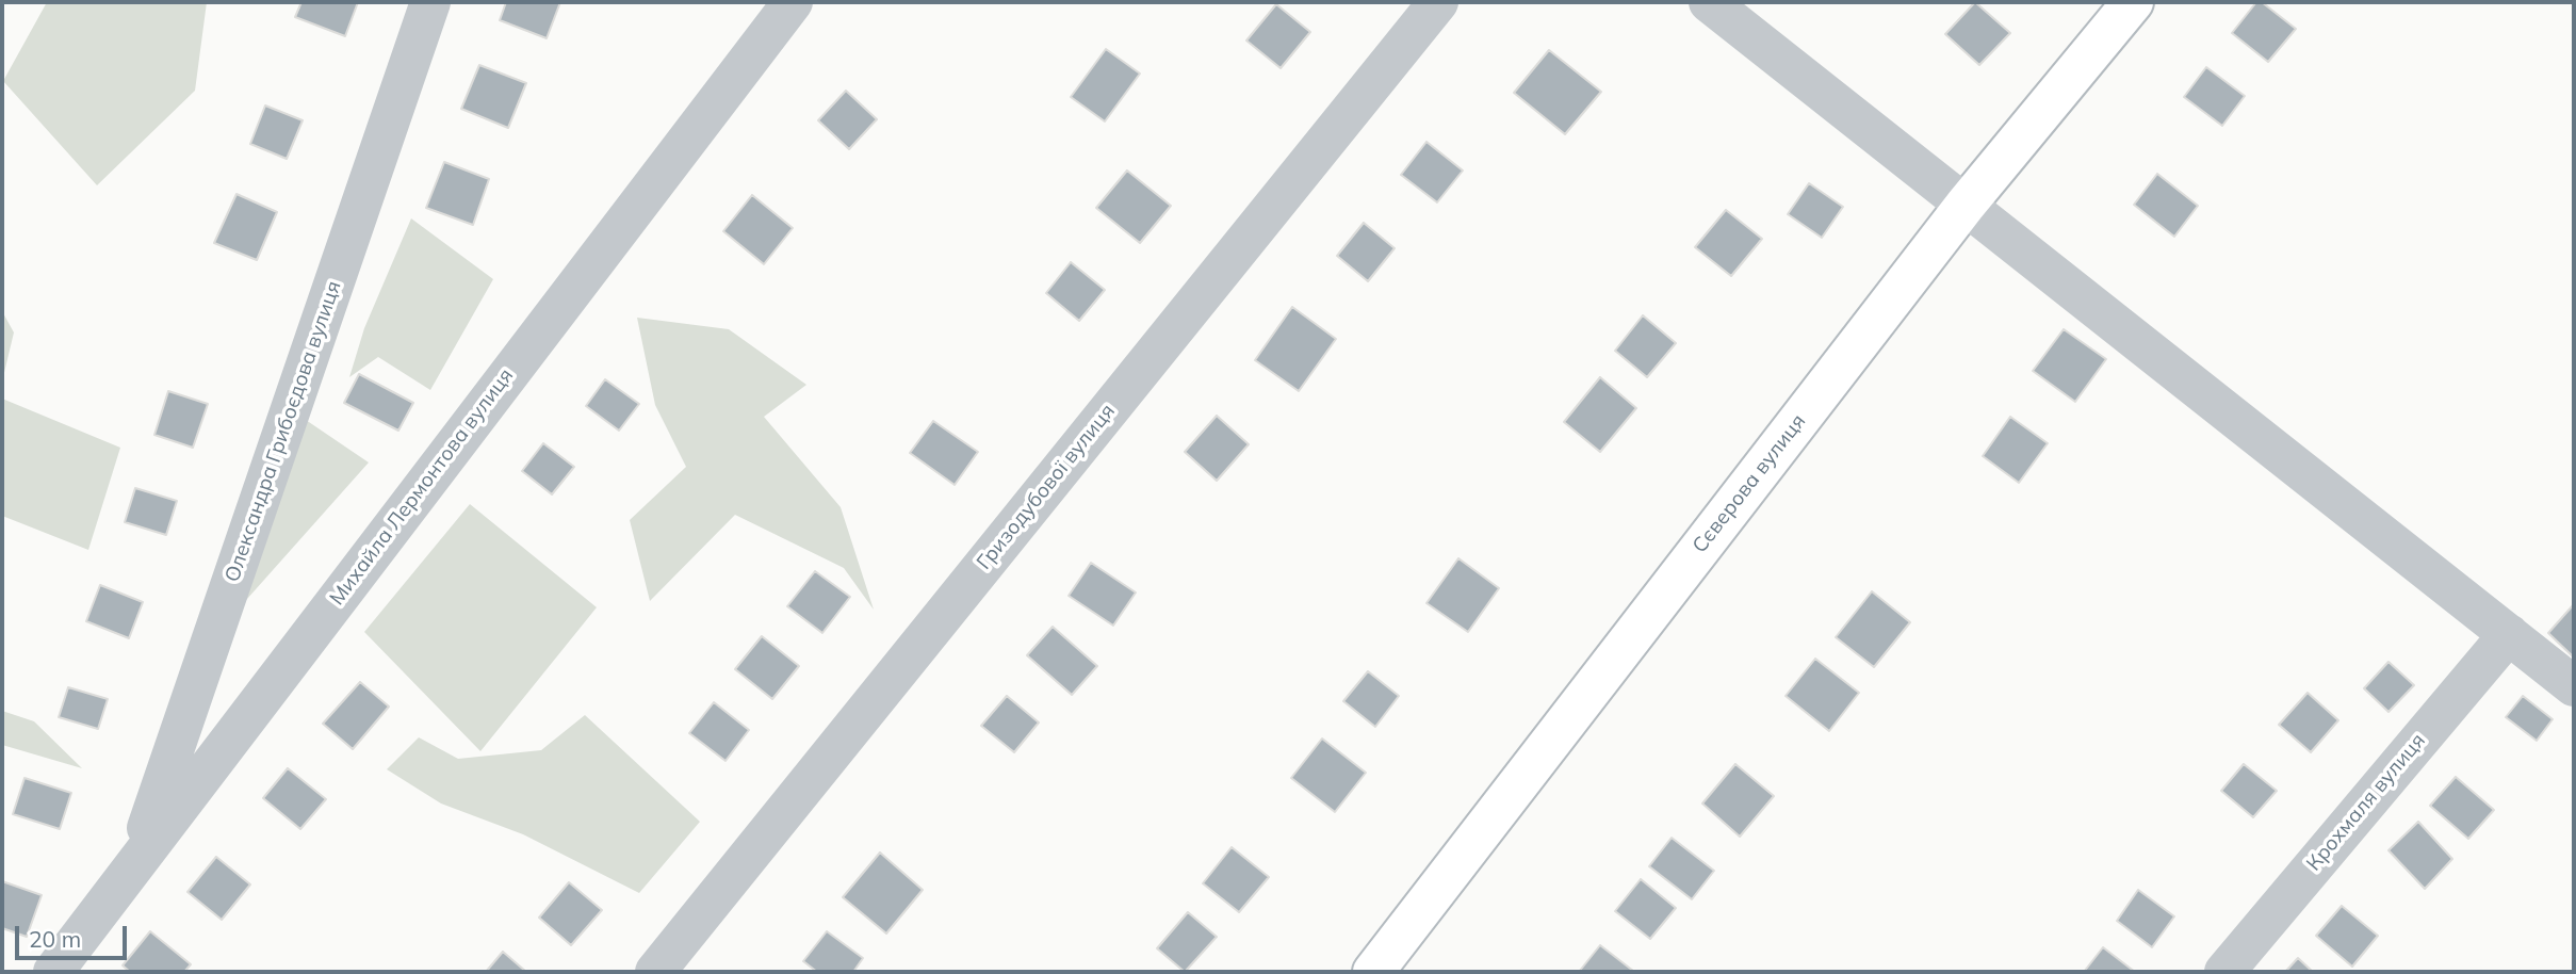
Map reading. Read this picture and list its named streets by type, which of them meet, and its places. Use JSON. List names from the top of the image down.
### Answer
{
  "streets": {
    "main road": ["Сєверова вулиця"],
    "street": [
      "Олександра Грибоєдова вулиця",
      "Михайла Лермонтова вулиця",
      "Гризодубової вулиця",
      "Крохмаля вулиця"
    ]
  },
  "crossings": [
    ["Олександра Грибоєдова вулиця", "Михайла Лермонтова вулиця"]
  ],
  "scale_bar": "20 m"
}
